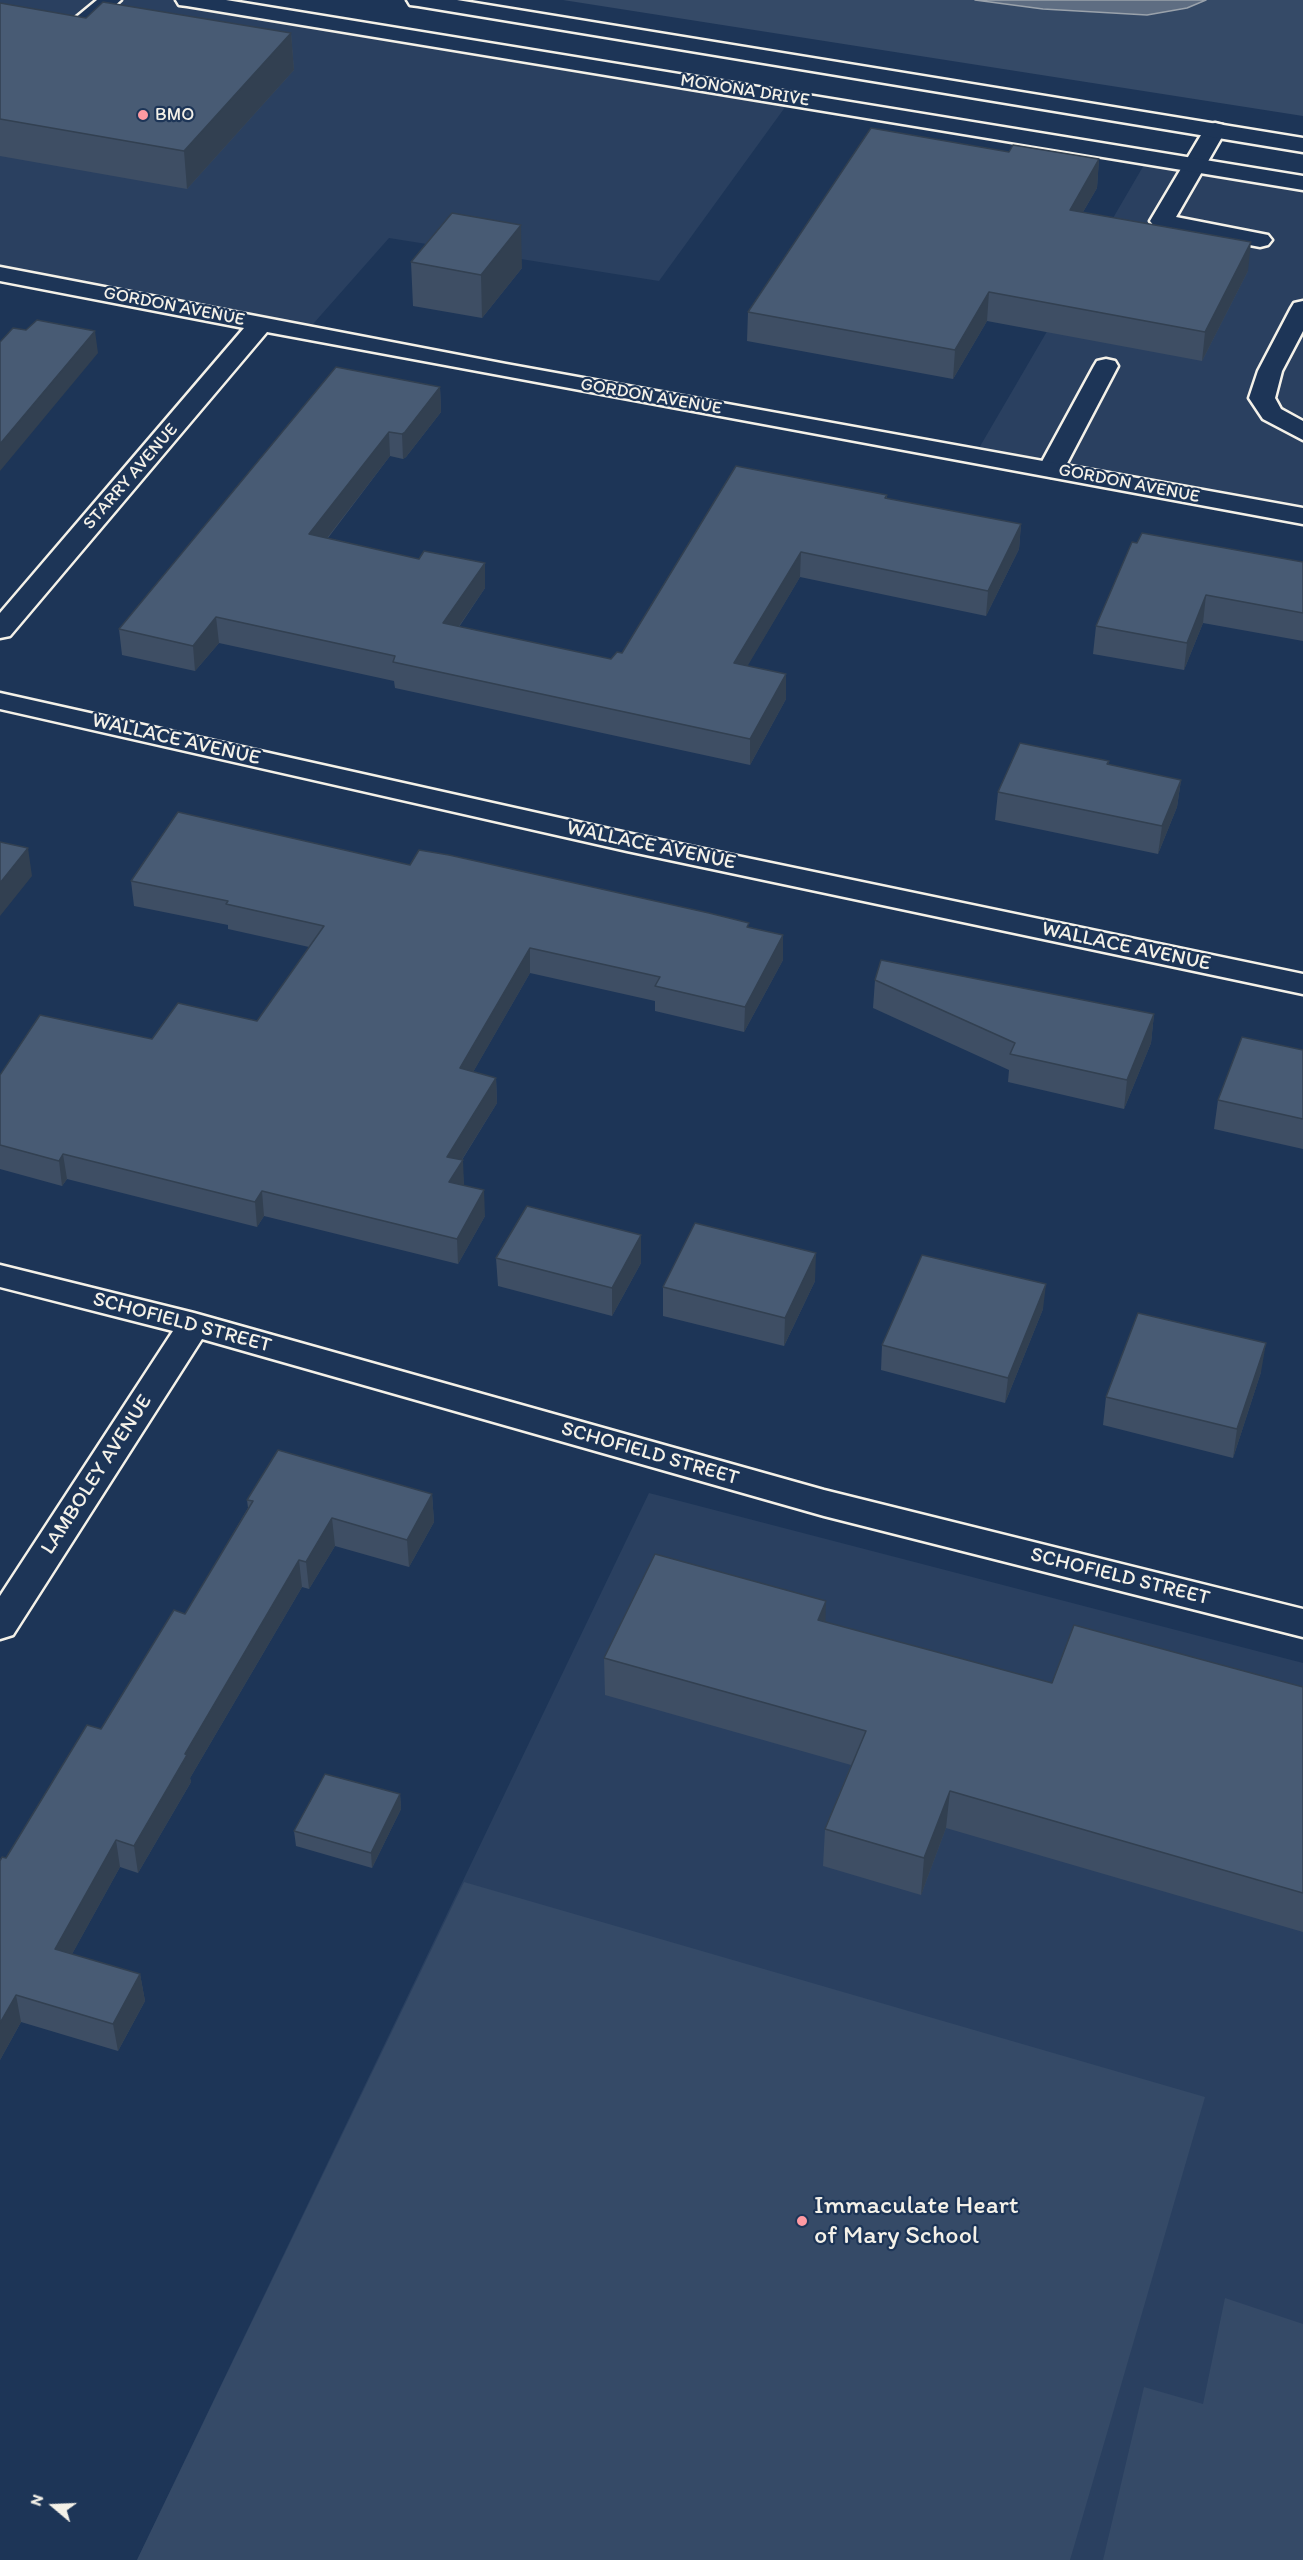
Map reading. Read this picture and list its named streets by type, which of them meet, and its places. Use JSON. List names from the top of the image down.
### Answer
{
  "streets": {
    "street": [
      "MONONA DRIVE",
      "GORDON AVENUE",
      "STARRY AVENUE",
      "WALLACE AVENUE",
      "SCHOFIELD STREET",
      "LAMBOLEY AVENUE"
    ]
  },
  "crossings": [
    ["GORDON AVENUE", "STARRY AVENUE"],
    ["SCHOFIELD STREET", "LAMBOLEY AVENUE"]
  ],
  "places": ["BMO", "Immaculate Heart of Mary School"],
  "north": "left"
}
